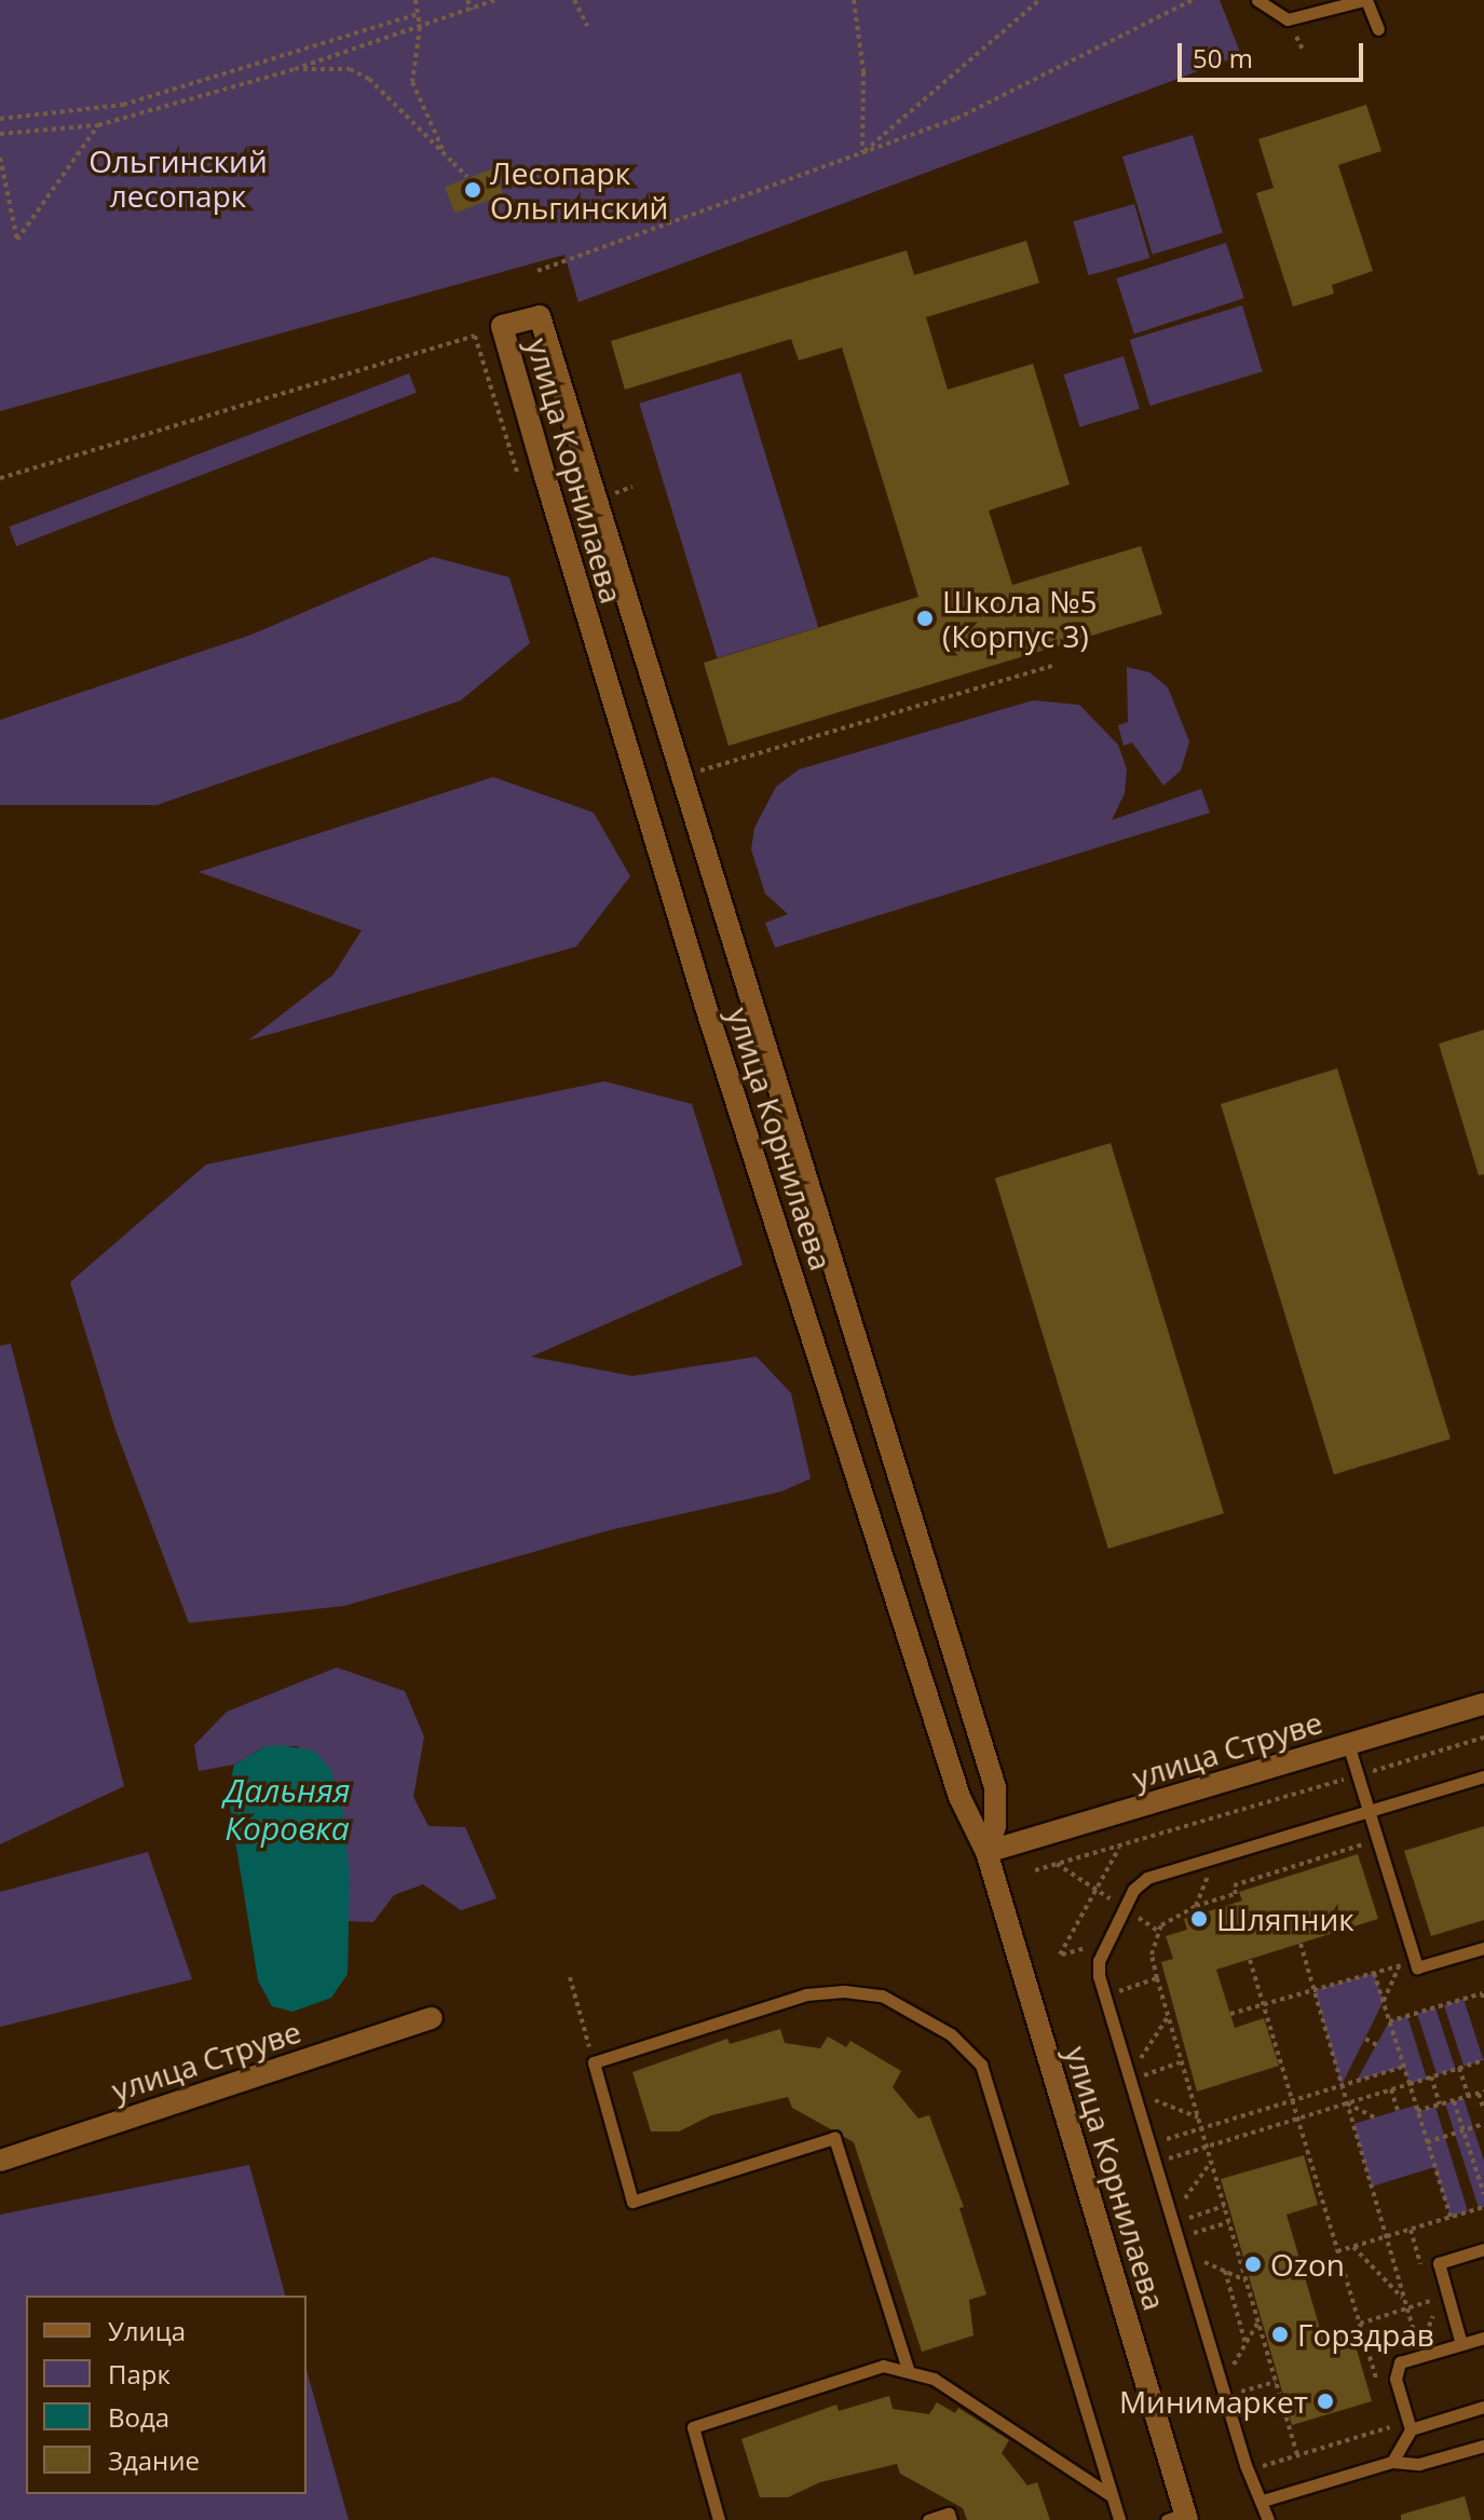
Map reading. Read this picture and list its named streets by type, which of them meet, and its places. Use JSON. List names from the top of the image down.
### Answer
{
  "streets": {
    "street": ["улица Корнилаева", "улица Струве"]
  },
  "crossings": [
    ["улица Корнилаева", "улица Струве"]
  ],
  "water": ["Дальняя Коровка"],
  "parks": ["Ольгинский лесопарк"],
  "places": [
    "Лесопарк Ольгинский",
    "Школа №5 (Корпус 3)",
    "Шляпник",
    "Ozon",
    "Горздрав",
    "Минимаркет"
  ],
  "legend": [
    "Улица",
    "Парк",
    "Вода",
    "Здание"
  ],
  "scale_bar": "50 m"
}
